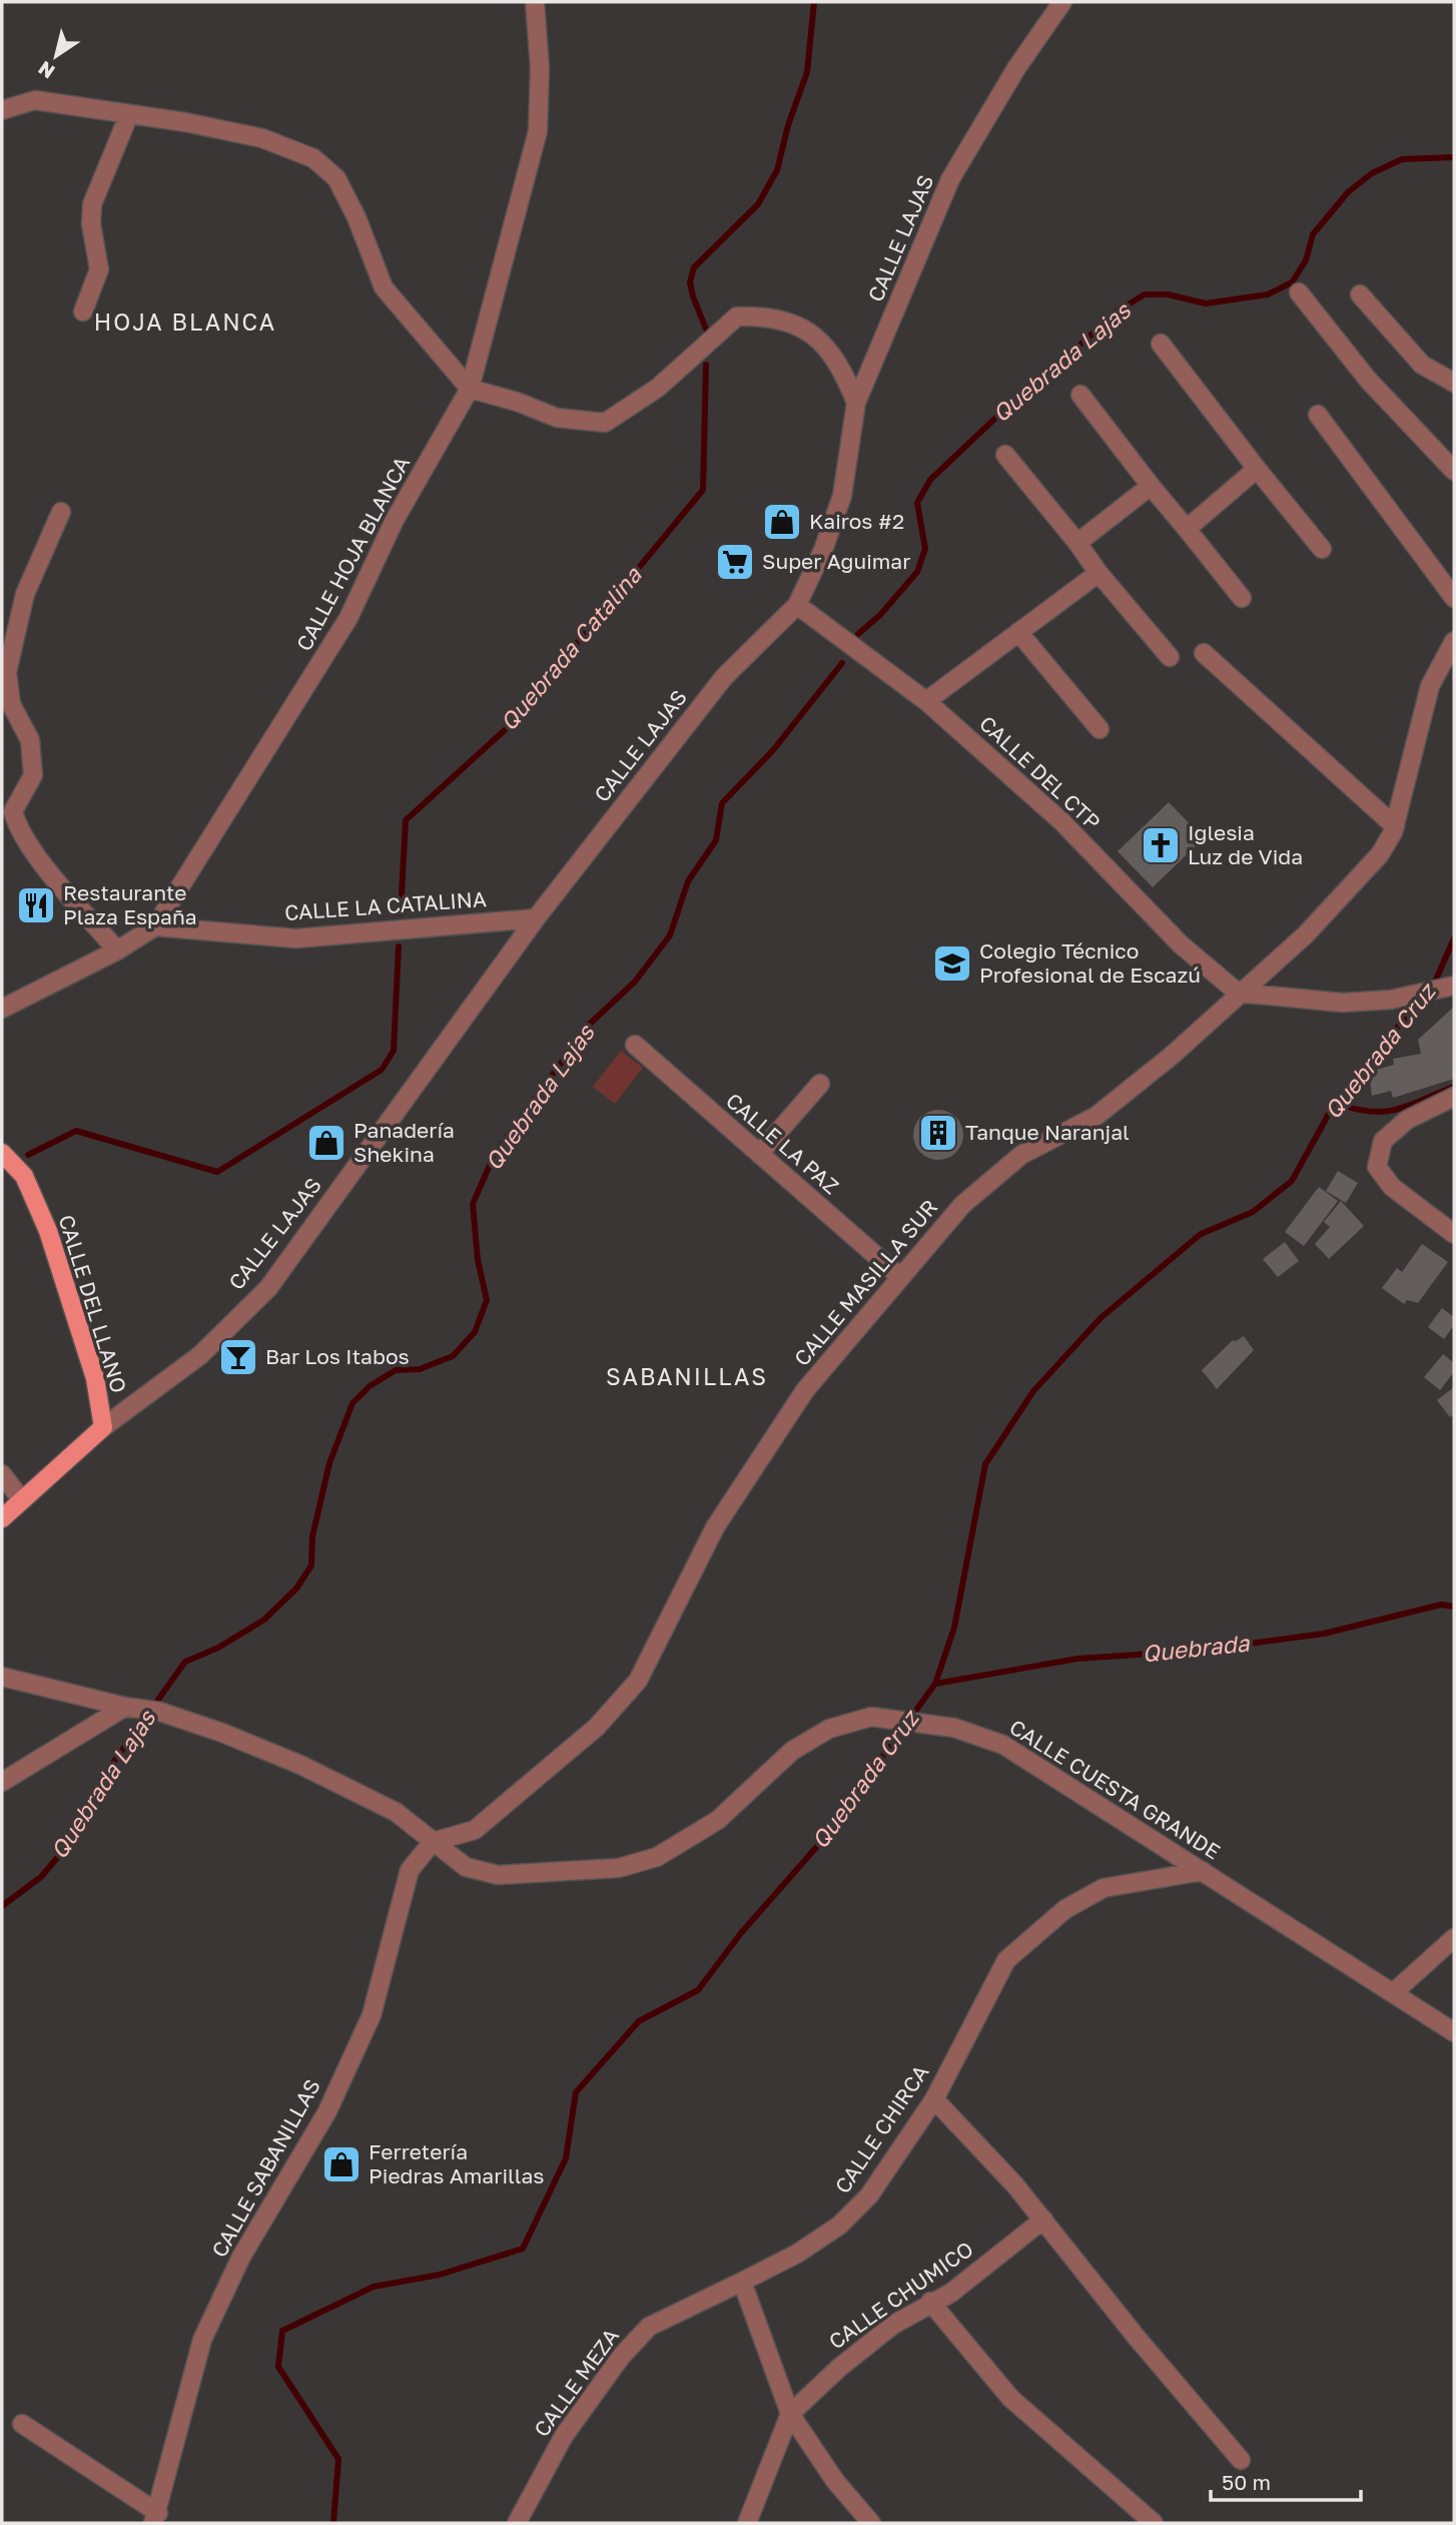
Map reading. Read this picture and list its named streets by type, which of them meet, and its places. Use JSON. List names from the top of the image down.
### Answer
{
  "streets": {
    "main road": ["CALLE DEL LLANO"],
    "street": [
      "CALLE LAJAS",
      "CALLE HOJA BLANCA",
      "CALLE DEL CTP",
      "CALLE LA CATALINA",
      "CALLE LA PAZ",
      "CALLE MASILLA SUR",
      "CALLE CUESTA GRANDE",
      "CALLE CHIRCA",
      "CALLE SABANILLAS",
      "CALLE CHUMICO",
      "CALLE MEZA"
    ]
  },
  "crossings": [
    ["CALLE LAJAS", "CALLE DEL CTP"],
    ["CALLE LAJAS", "CALLE LA CATALINA"],
    ["CALLE LAJAS", "CALLE DEL LLANO"],
    ["CALLE HOJA BLANCA", "CALLE LA CATALINA"],
    ["CALLE DEL CTP", "CALLE MASILLA SUR"],
    ["CALLE LA PAZ", "CALLE MASILLA SUR"],
    ["CALLE MASILLA SUR", "CALLE CUESTA GRANDE"],
    ["CALLE MASILLA SUR", "CALLE SABANILLAS"],
    ["CALLE CUESTA GRANDE", "CALLE CHIRCA"],
    ["CALLE CUESTA GRANDE", "CALLE SABANILLAS"],
    ["CALLE CHIRCA", "CALLE MEZA"]
  ],
  "districts": ["HOJA BLANCA", "SABANILLAS"],
  "water": [
    "Quebrada Lajas",
    "Quebrada Catalina",
    "Quebrada Cruz",
    "Quebrada"
  ],
  "places": {
    "shop": ["Kairos #2", "Panadería Shekina", "Ferretería Piedras Amarillas"],
    "supermarket": ["Super Aguimar"],
    "church": ["Iglesia Luz de Vida"],
    "restaurant": ["Restaurante Plaza España"],
    "school or university": ["Colegio Técnico Profesional de Escazú"],
    "building": ["Tanque Naranjal"],
    "bar": ["Bar Los Itabos"]
  },
  "scale_bar": "50 m",
  "north": "bottom left"
}
